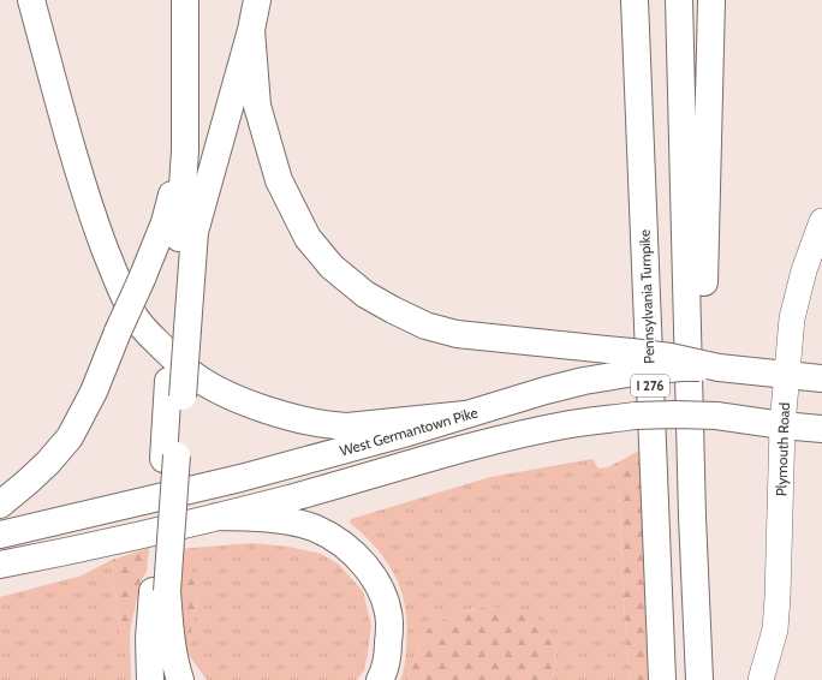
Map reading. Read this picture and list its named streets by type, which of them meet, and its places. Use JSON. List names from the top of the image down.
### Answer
{
  "streets": {
    "main road": [
      "Pennsylvania Turnpike",
      "I 276",
      "West Germantown Pike",
      "Plymouth Road"
    ]
  }
}
